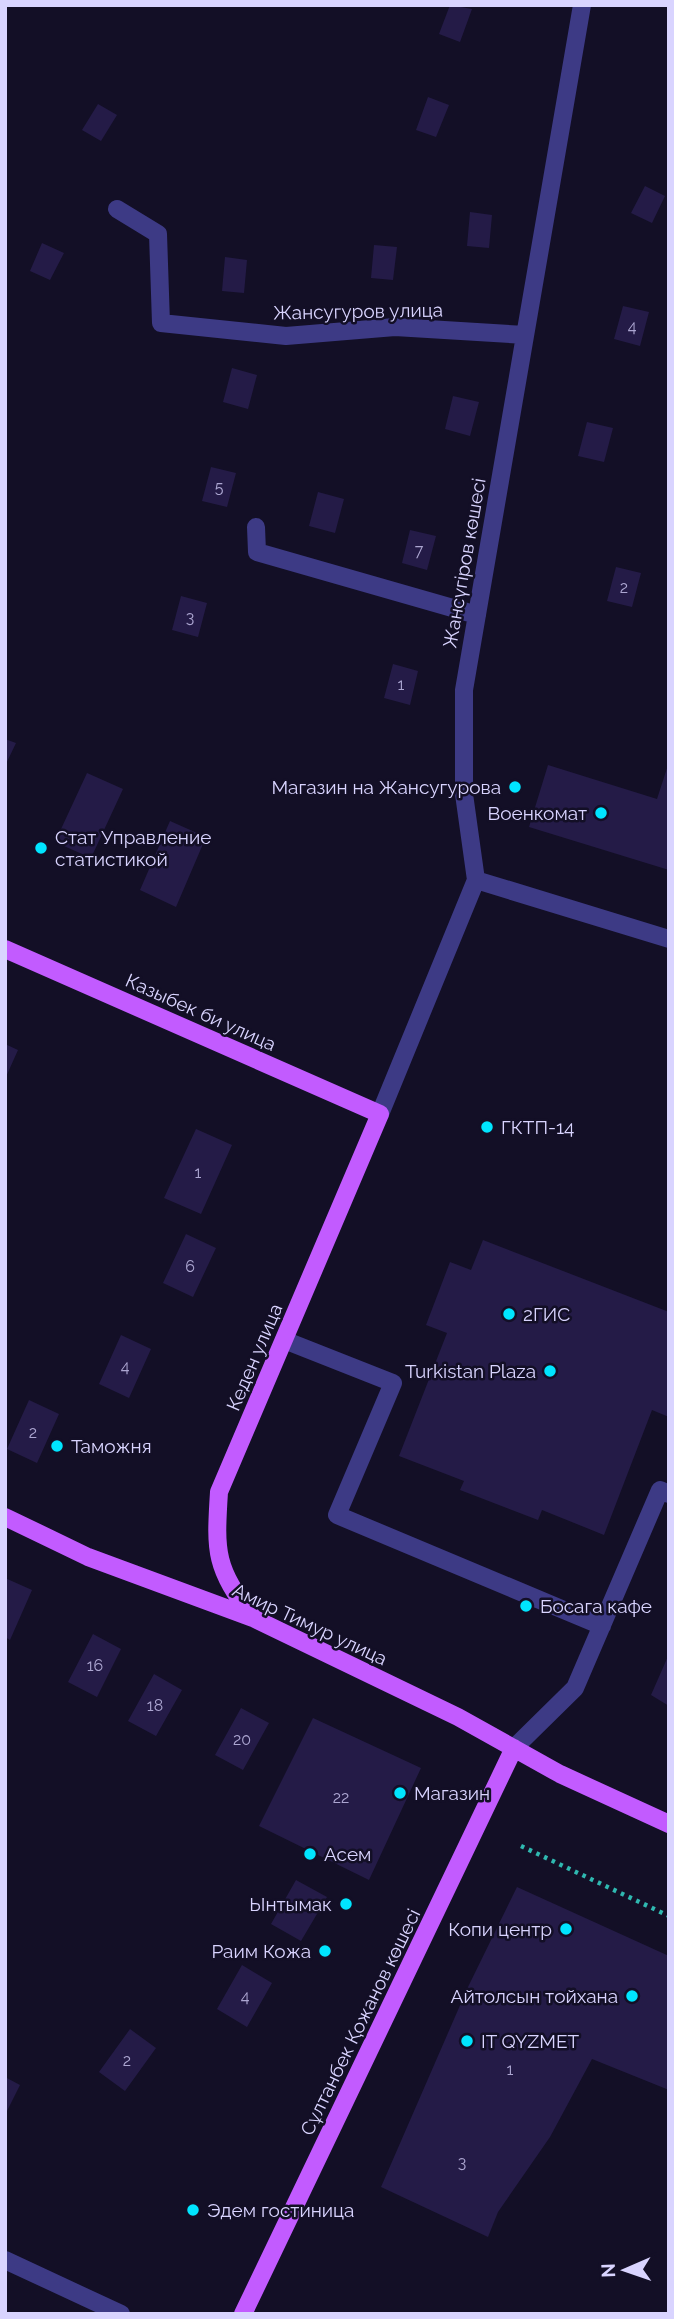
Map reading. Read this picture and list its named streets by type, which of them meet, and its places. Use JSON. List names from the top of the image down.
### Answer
{
  "streets": {
    "main road": [
      "Казыбек би улица",
      "Кеден улица",
      "Амир Тимур улица",
      "Сұлтанбек Қожанов көшесі"
    ],
    "street": ["Жансугуров улица", "Жансүгіров көшесі"]
  },
  "crossings": [
    ["Жансугуров улица", "Жансүгіров көшесі"],
    ["Казыбек би улица", "Кеден улица"],
    ["Кеден улица", "Амир Тимур улица"],
    ["Амир Тимур улица", "Сұлтанбек Қожанов көшесі"]
  ],
  "places": [
    "Магазин на Жансугурова",
    "Военкомат",
    "Стат Управление статистикой",
    "ГКТП-14",
    "2ГИС",
    "Turkistan Plaza",
    "Таможня",
    "Босага кафе",
    "Магазин",
    "Асем",
    "Ынтымак",
    "Копи центр",
    "Раим Кожа",
    "Айтолсын тойхана",
    "IT QYZMET",
    "Эдем гостиница"
  ],
  "house_numbers": [
    "4",
    "5",
    "7",
    "2",
    "3",
    "1",
    "1",
    "6",
    "4",
    "2",
    "16",
    "18",
    "20",
    "22",
    "4",
    "2",
    "1",
    "3"
  ],
  "north": "left"
}
